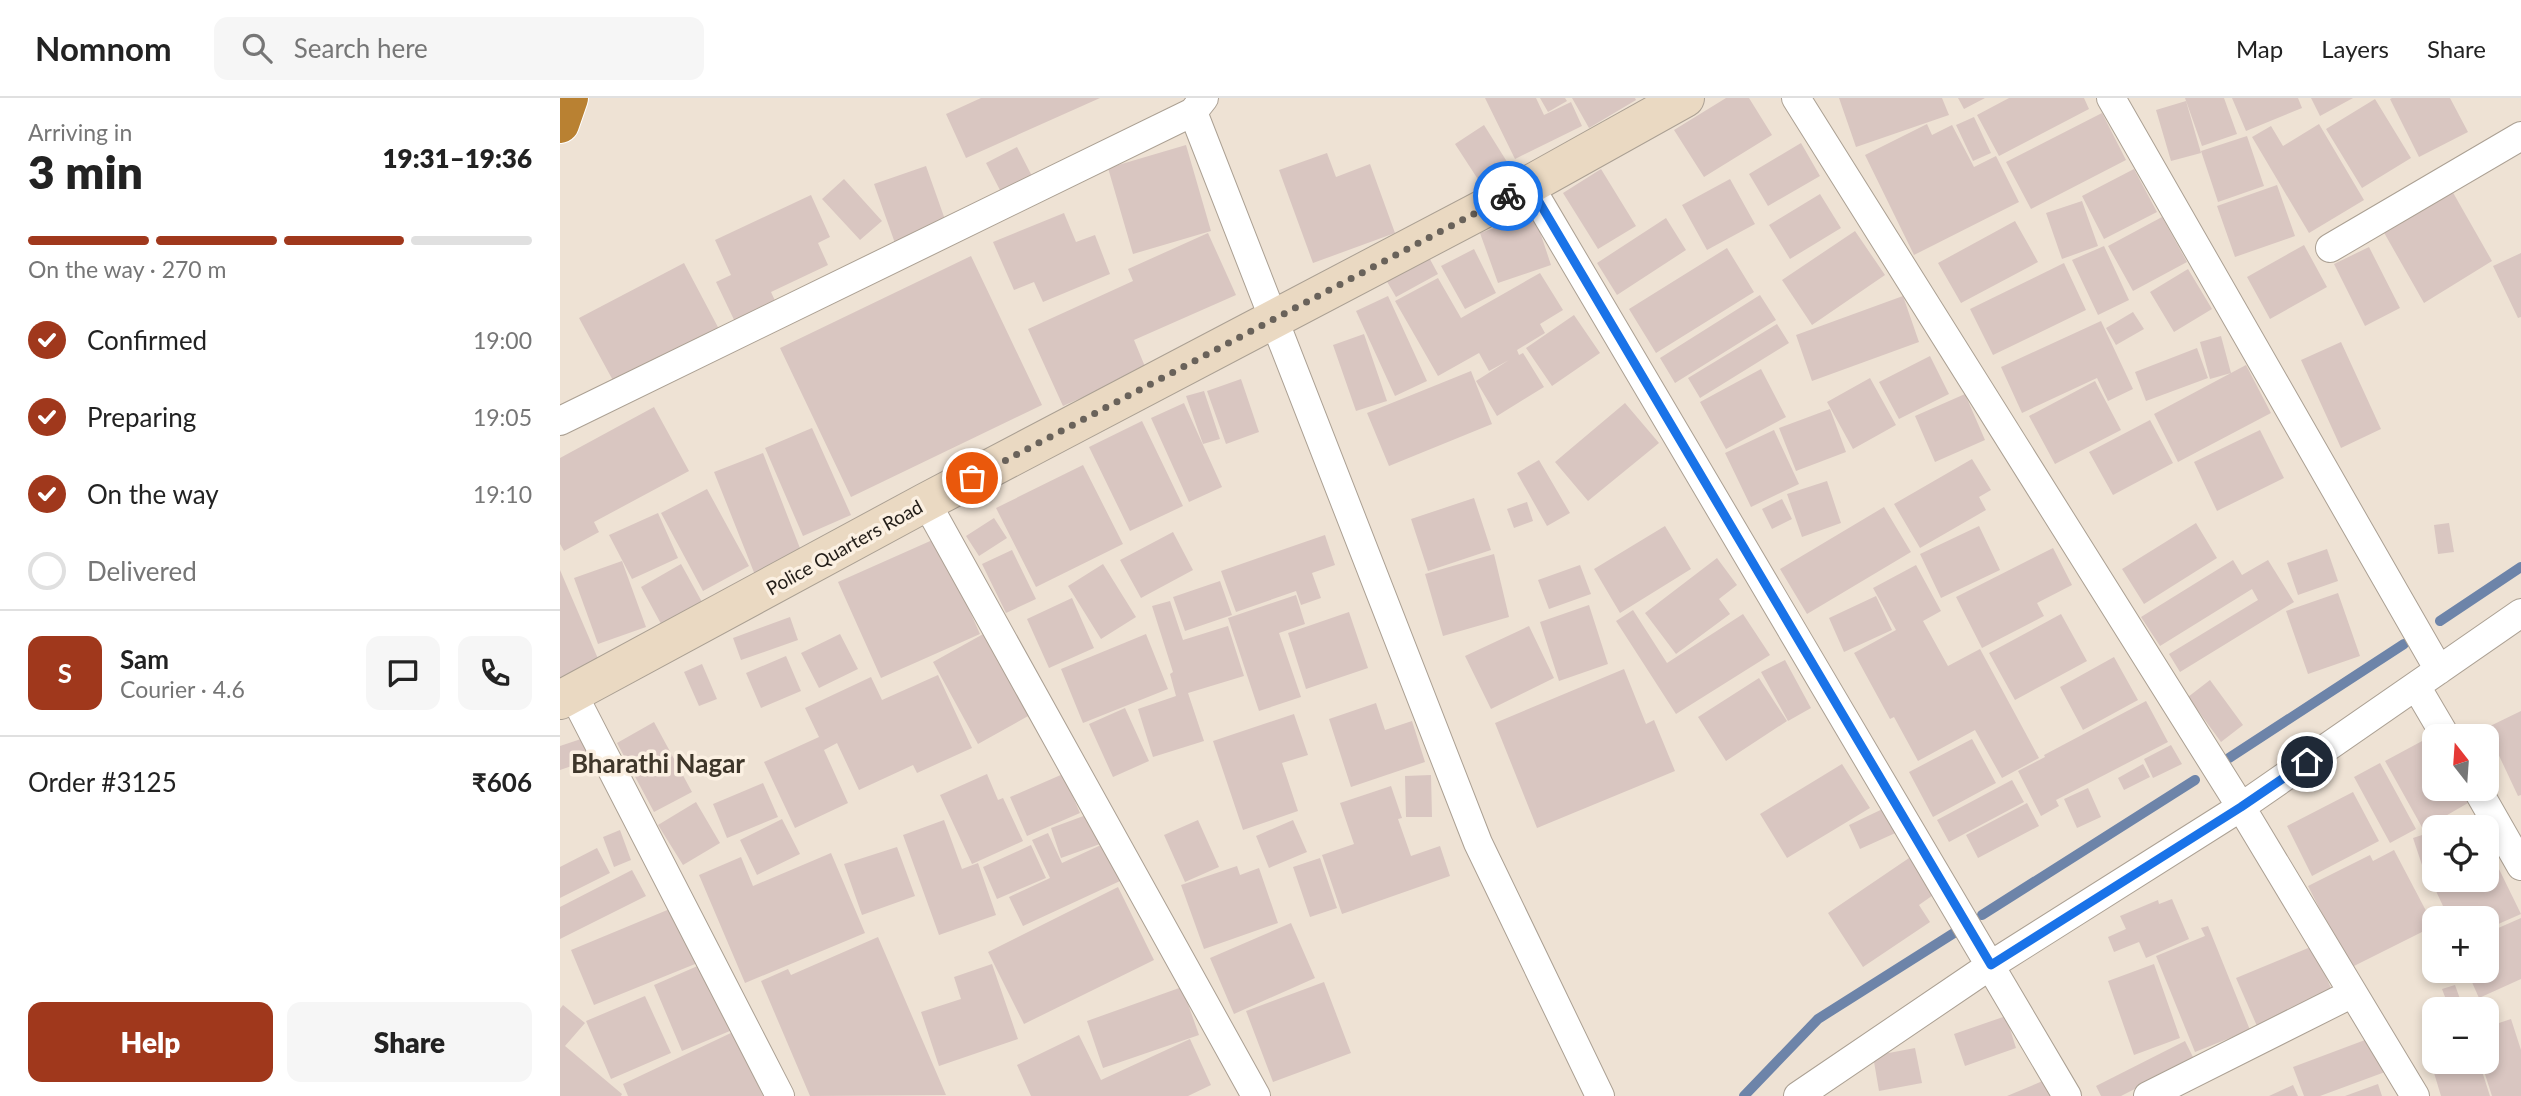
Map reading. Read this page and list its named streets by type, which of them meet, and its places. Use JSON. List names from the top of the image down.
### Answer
{
  "streets": {
    "street": ["Police Quarters Road"]
  },
  "districts": ["Bharathi Nagar"],
  "north": "top",
  "page": {
    "header": "Nomnom",
    "search": "Search here",
    "nav": ["Map", "Layers", "Share"],
    "heading": ["3 min", "Arriving in", "19:31–19:36"],
    "panel": [
      "Sam",
      "Courier · 4.6",
      "Order #3125",
      "₹606"
    ],
    "bar": "On the way · 270 m",
    "list": [
      ["Confirmed", "19:00"],
      ["Preparing", "19:05"],
      ["On the way", "19:10"],
      "Delivered"
    ],
    "round": "S",
    "map_buttons": ["+", "−"],
    "buttons": ["Help", "Share"]
  }
}
